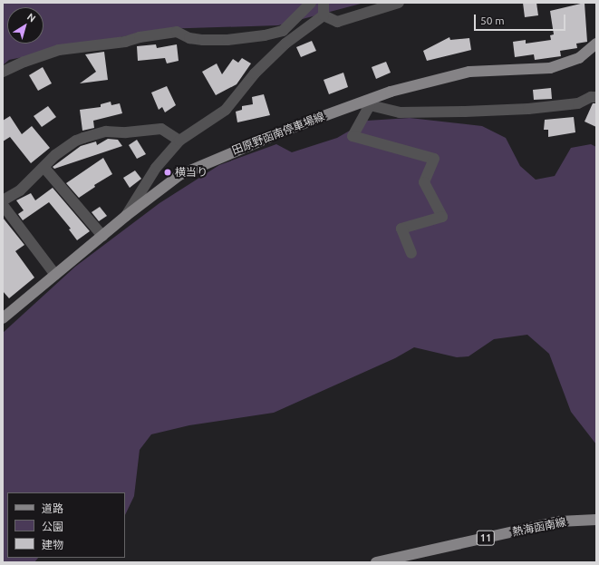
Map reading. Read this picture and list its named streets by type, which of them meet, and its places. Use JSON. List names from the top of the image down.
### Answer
{
  "streets": {
    "main road": ["田原野函南停車場線", "熱海函南線", "11"]
  },
  "places": ["横当り"],
  "legend": ["道路", "公園", "建物"],
  "scale_bar": "50 m",
  "north": "top right"
}
